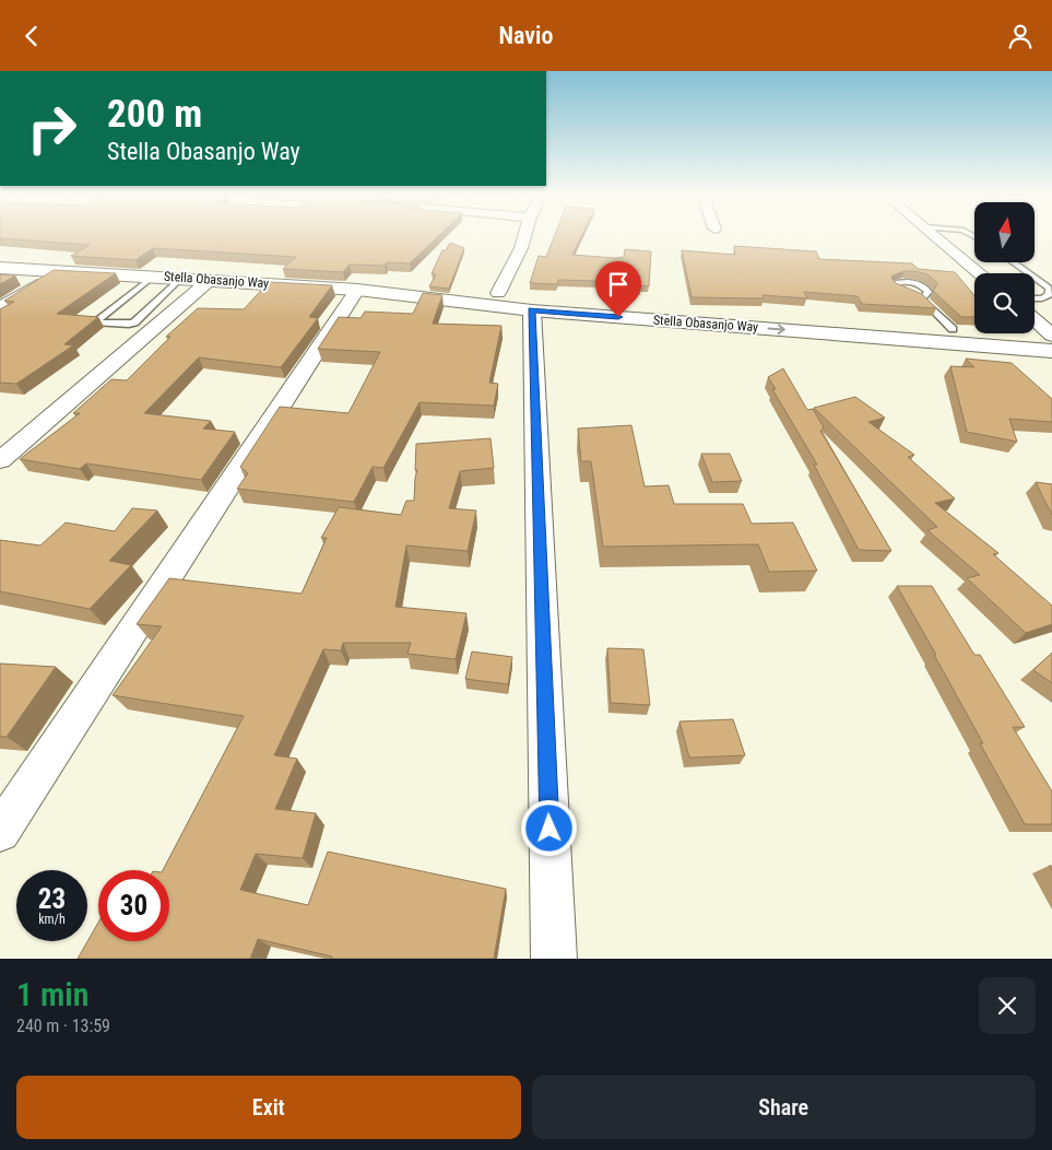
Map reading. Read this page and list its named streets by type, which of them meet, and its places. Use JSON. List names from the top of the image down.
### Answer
{
  "streets": {
    "street": ["Stella Obasanjo Way"]
  },
  "north": "top",
  "page": {
    "header": "Navio",
    "turn": ["200 m", "Stella Obasanjo Way"],
    "speed": "23 km/h",
    "limit": "30",
    "heading": ["1 min", "240 m · 13:59"],
    "buttons": ["Exit", "Share"]
  }
}
